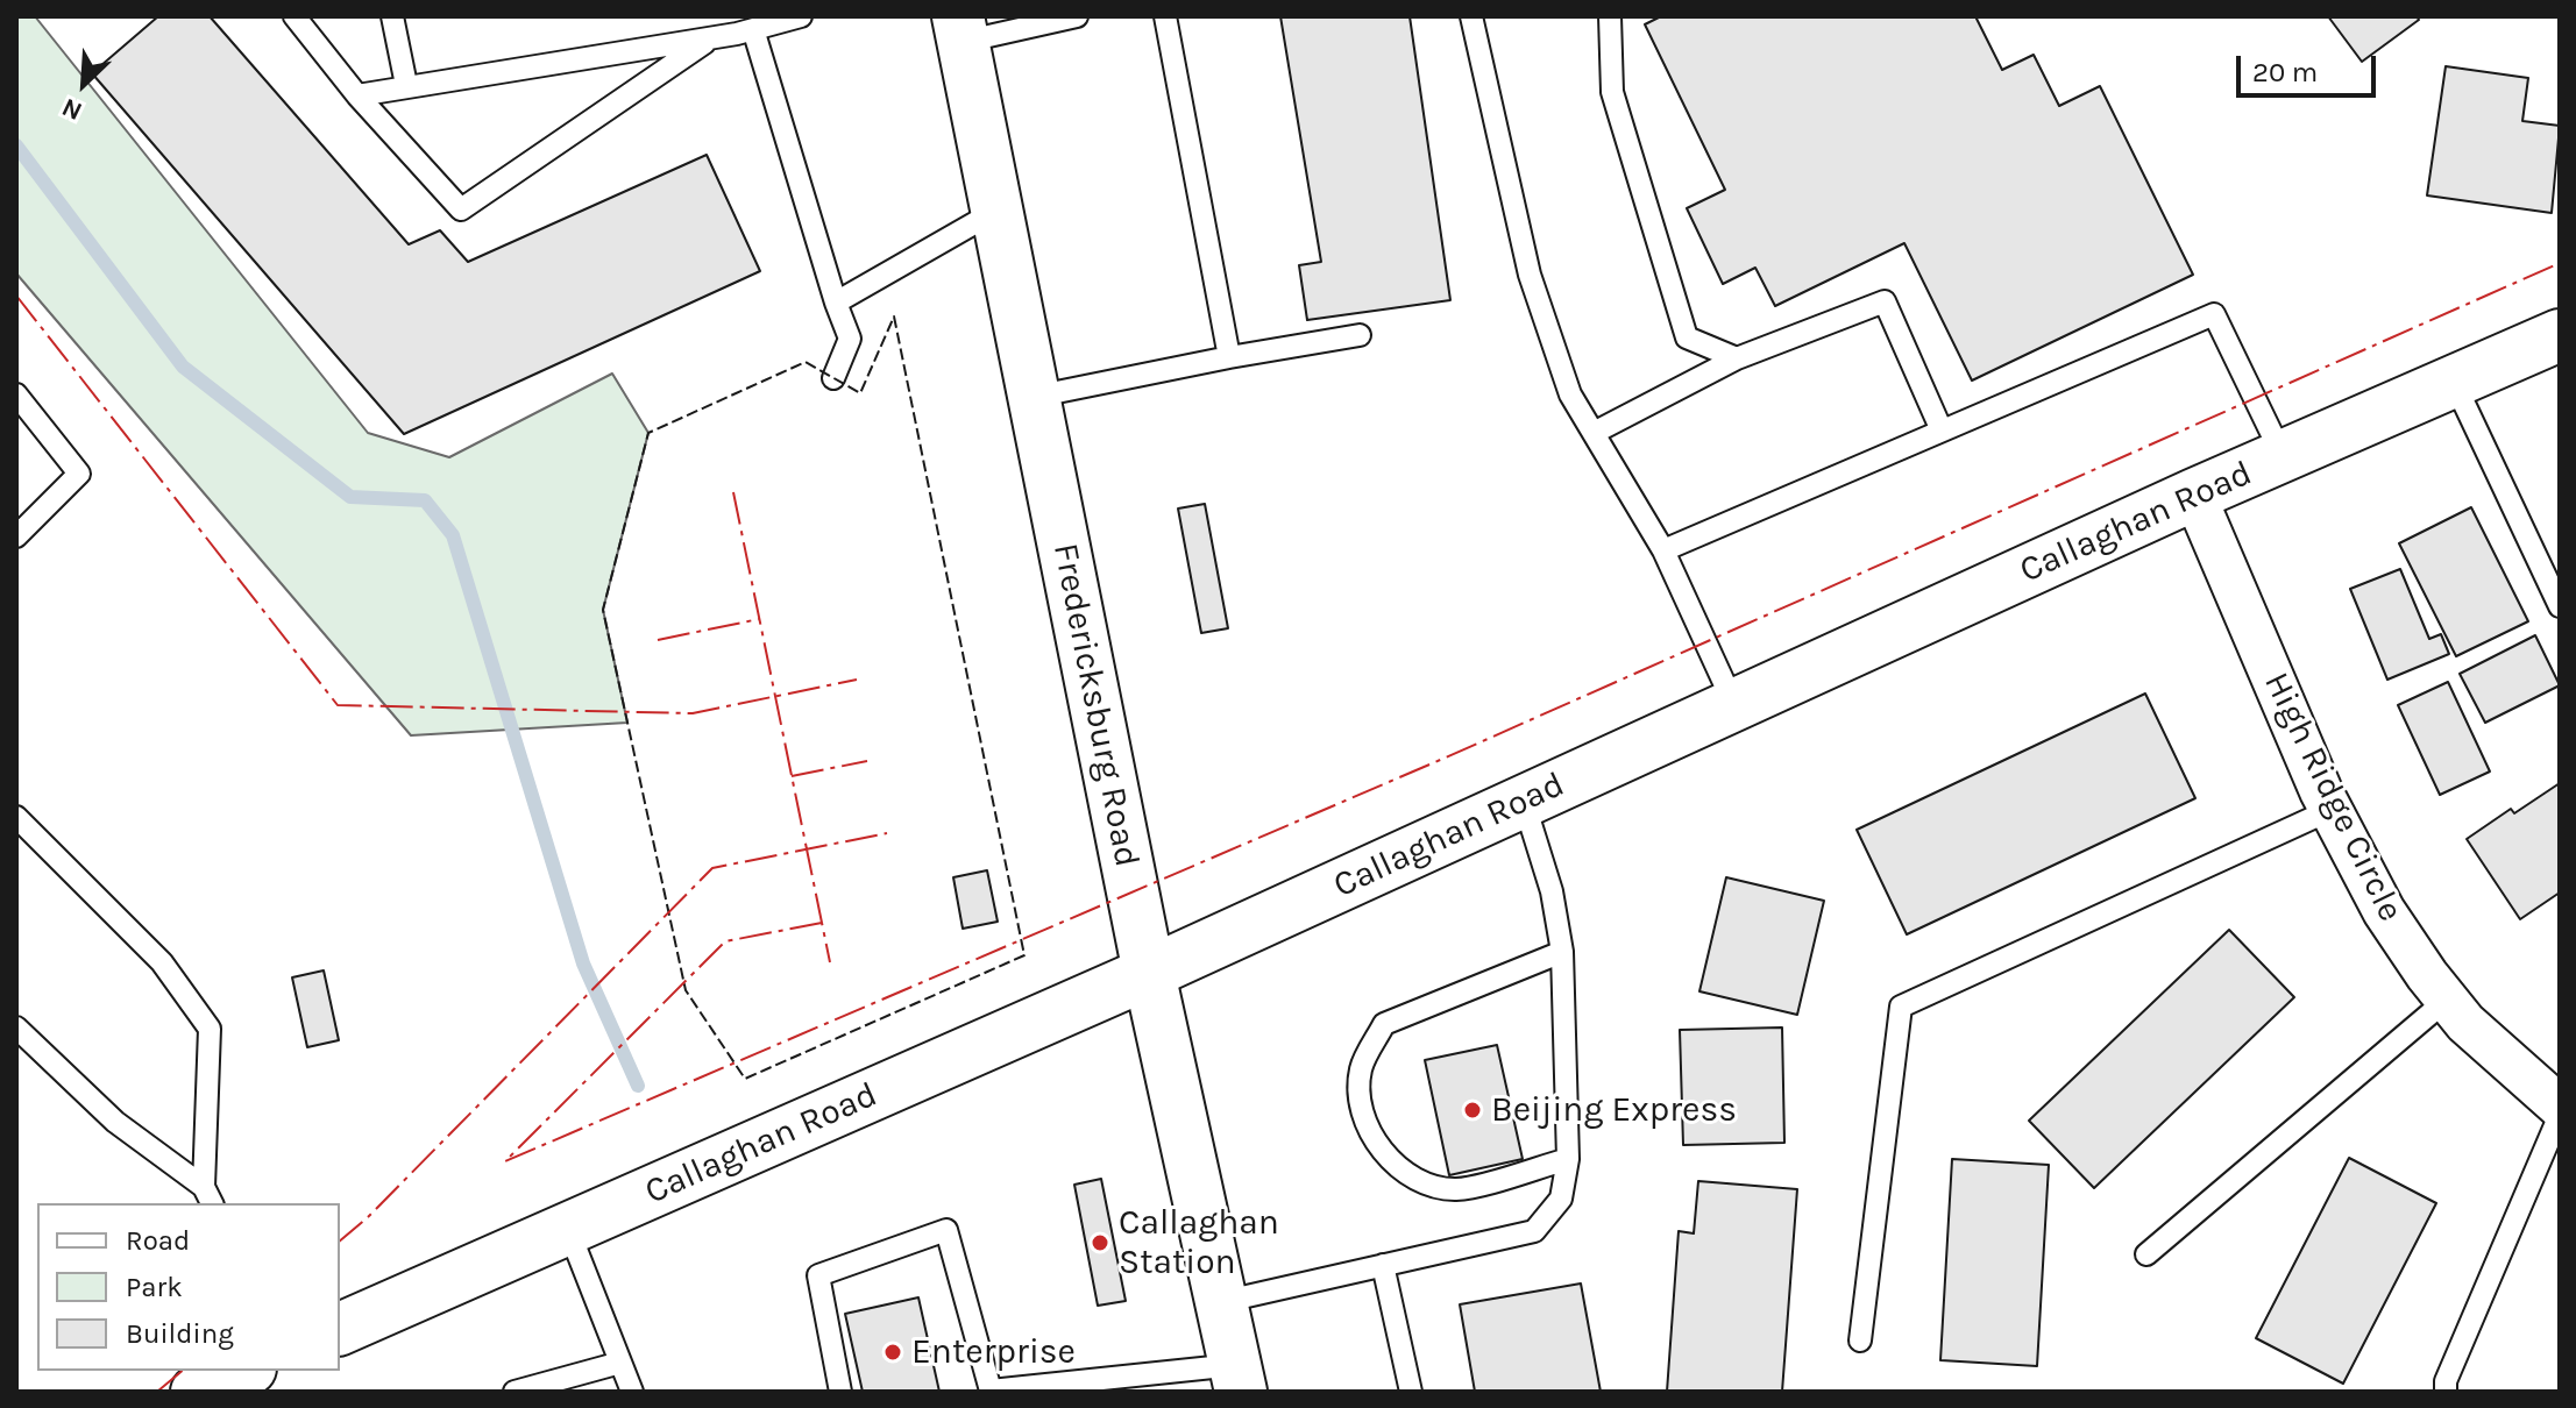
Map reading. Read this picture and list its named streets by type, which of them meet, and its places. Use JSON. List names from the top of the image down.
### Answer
{
  "streets": {
    "main road": ["Callaghan Road", "Fredericksburg Road"],
    "street": ["High Ridge Circle"]
  },
  "crossings": [
    ["Callaghan Road", "Fredericksburg Road"],
    ["Callaghan Road", "High Ridge Circle"]
  ],
  "places": ["Beijing Express", "Callaghan Station", "Enterprise"],
  "legend": ["Road", "Park", "Building"],
  "scale_bar": "20 m",
  "north": "bottom left"
}
